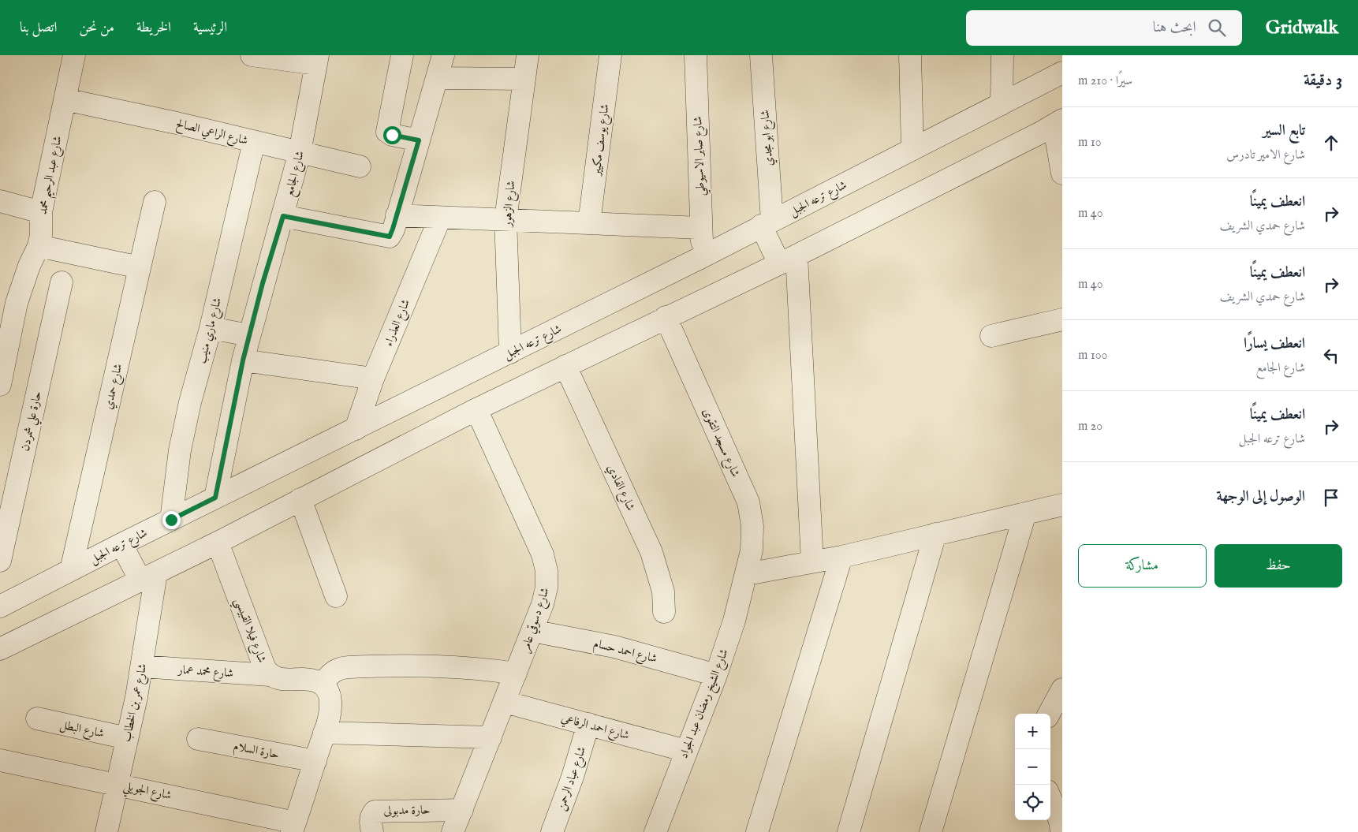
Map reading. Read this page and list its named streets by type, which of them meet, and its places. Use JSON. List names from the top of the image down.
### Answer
{
  "streets": {
    "street": [
      "شارع الراعي الصالح",
      "شارع ابو مجدي",
      "شارع يوسف مكيير",
      "شارع صابر الاسيوطي",
      "شارع الجامع",
      "شارع عبد الرحيم محمد",
      "شارع ترعه الجبل",
      "شارع الزهور",
      "شارع العذراء",
      "شارع ماري منيب",
      "شارع حمدي",
      "حارة علي شمردن",
      "شارع مسجد التقوى",
      "شارع الفادي",
      "شارع دسوقي عامر",
      "شارع فيلا القبيسي",
      "شارع احمد حسام",
      "شارع محمد عمار",
      "شارع عمر بن الخطاب",
      "شارع الشيخ رمضان عبد الجواد",
      "شارع احمد الرفاعي",
      "شارع البطل",
      "حارة السلام",
      "شارع عباد الرحمن",
      "شارع الجويلي",
      "حارة مدبولى"
    ]
  },
  "crossings": [
    ["شارع الراعي الصالح", "شارع الجامع"],
    ["شارع الراعي الصالح", "شارع عبد الرحيم محمد"],
    ["شارع الراعي الصالح", "شارع ماري منيب"],
    ["شارع ابو مجدي", "شارع ترعه الجبل"],
    ["شارع صابر الاسيوطي", "شارع ترعه الجبل"],
    ["شارع الجامع", "شارع ترعه الجبل"],
    ["شارع ترعه الجبل", "شارع الزهور"],
    ["شارع ترعه الجبل", "شارع العذراء"],
    ["شارع ترعه الجبل", "شارع ماري منيب"],
    ["شارع ترعه الجبل", "شارع حمدي"],
    ["شارع مسجد التقوى", "شارع الشيخ رمضان عبد الجواد"],
    ["شارع دسوقي عامر", "شارع احمد حسام"],
    ["شارع دسوقي عامر", "شارع احمد الرفاعي"],
    ["شارع دسوقي عامر", "حارة مدبولى"],
    ["شارع فيلا القبيسي", "شارع محمد عمار"],
    ["شارع احمد حسام", "شارع الشيخ رمضان عبد الجواد"],
    ["شارع محمد عمار", "شارع عمر بن الخطاب"],
    ["شارع عمر بن الخطاب", "شارع البطل"],
    ["شارع عمر بن الخطاب", "شارع الجويلي"],
    ["شارع الشيخ رمضان عبد الجواد", "شارع احمد الرفاعي"],
    ["شارع احمد الرفاعي", "شارع عباد الرحمن"]
  ],
  "page": {
    "header": "Gridwalk",
    "search": "ابحث هنا",
    "nav": [
      "الرئيسية",
      "الخريطة",
      "من نحن",
      "اتصل بنا"
    ],
    "heading": ["3 دقيقة", "سيرًا · 210 m"],
    "list": [
      ["تابع السير", "شارع الامير تادرس", "10 m"],
      ["انعطف يمينًا", "شارع حمدي الشريف", "40 m"],
      ["انعطف يمينًا", "شارع حمدي الشريف", "40 m"],
      ["انعطف يسارًا", "شارع الجامع", "100 m"],
      ["انعطف يمينًا", "شارع ترعه الجبل", "20 m"],
      "الوصول إلى الوجهة"
    ],
    "buttons": ["حفظ", "مشاركة"],
    "map_buttons": ["+", "−"]
  }
}
